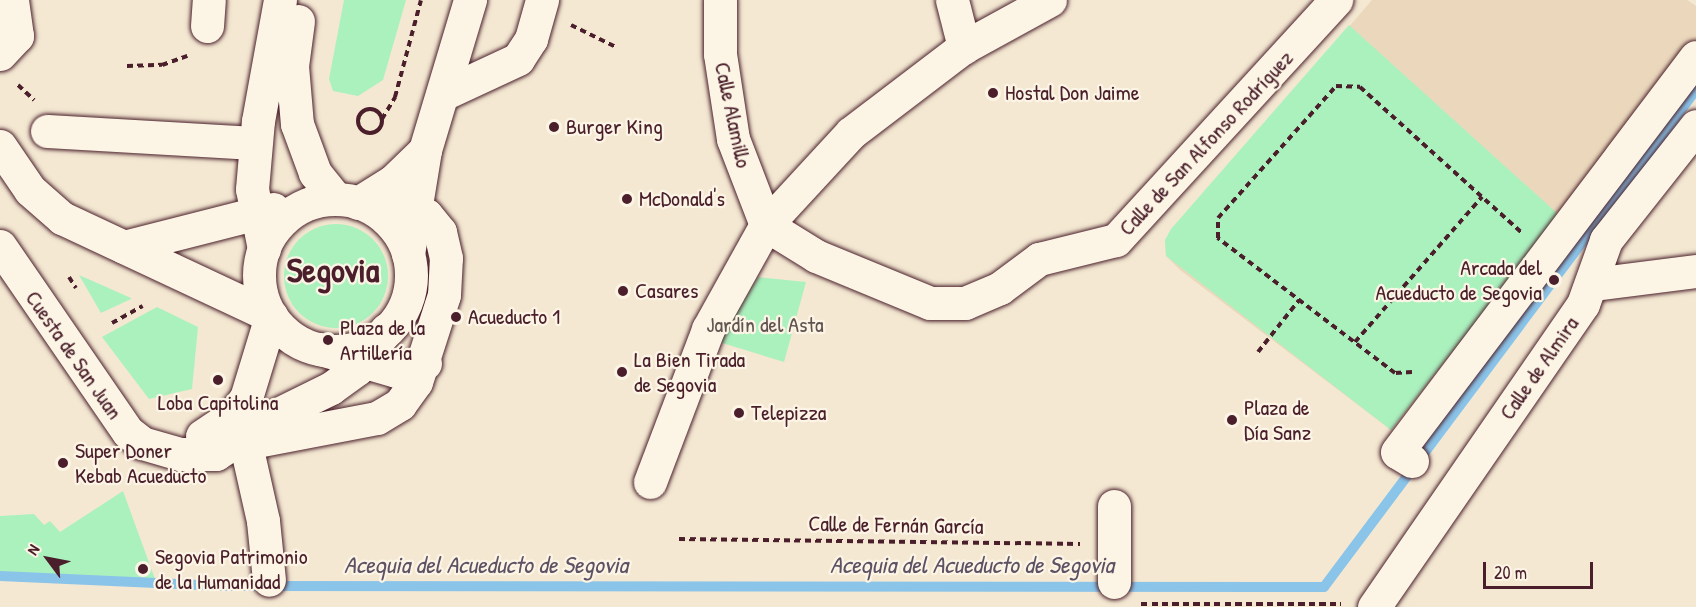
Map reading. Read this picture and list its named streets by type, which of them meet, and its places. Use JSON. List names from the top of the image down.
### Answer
{
  "streets": {
    "street": [
      "Calle Alamillo",
      "Calle de San Alfonso Rodríguez",
      "Cuesta de San Juan",
      "Calle de Almira"
    ],
    "path": ["Calle de Fernán García"]
  },
  "crossings": [
    ["Calle Alamillo", "Calle de San Alfonso Rodríguez"]
  ],
  "districts": ["Segovia"],
  "water": ["Acequia del Acueducto de Segovia"],
  "parks": ["Jardín del Asta"],
  "places": [
    "Hostal Don Jaime",
    "Burger King",
    "McDonald's",
    "Arcada del Acueducto de Segovia",
    "Casares",
    "Acueducto 1",
    "Plaza de la Artillería",
    "La Bien Tirada de Segovia",
    "Loba Capitolina",
    "Telepizza",
    "Plaza de Día Sanz",
    "Super Doner Kebab Acueducto",
    "Segovia Patrimonio de la Humanidad"
  ],
  "scale_bar": "20 m",
  "north": "top left"
}
